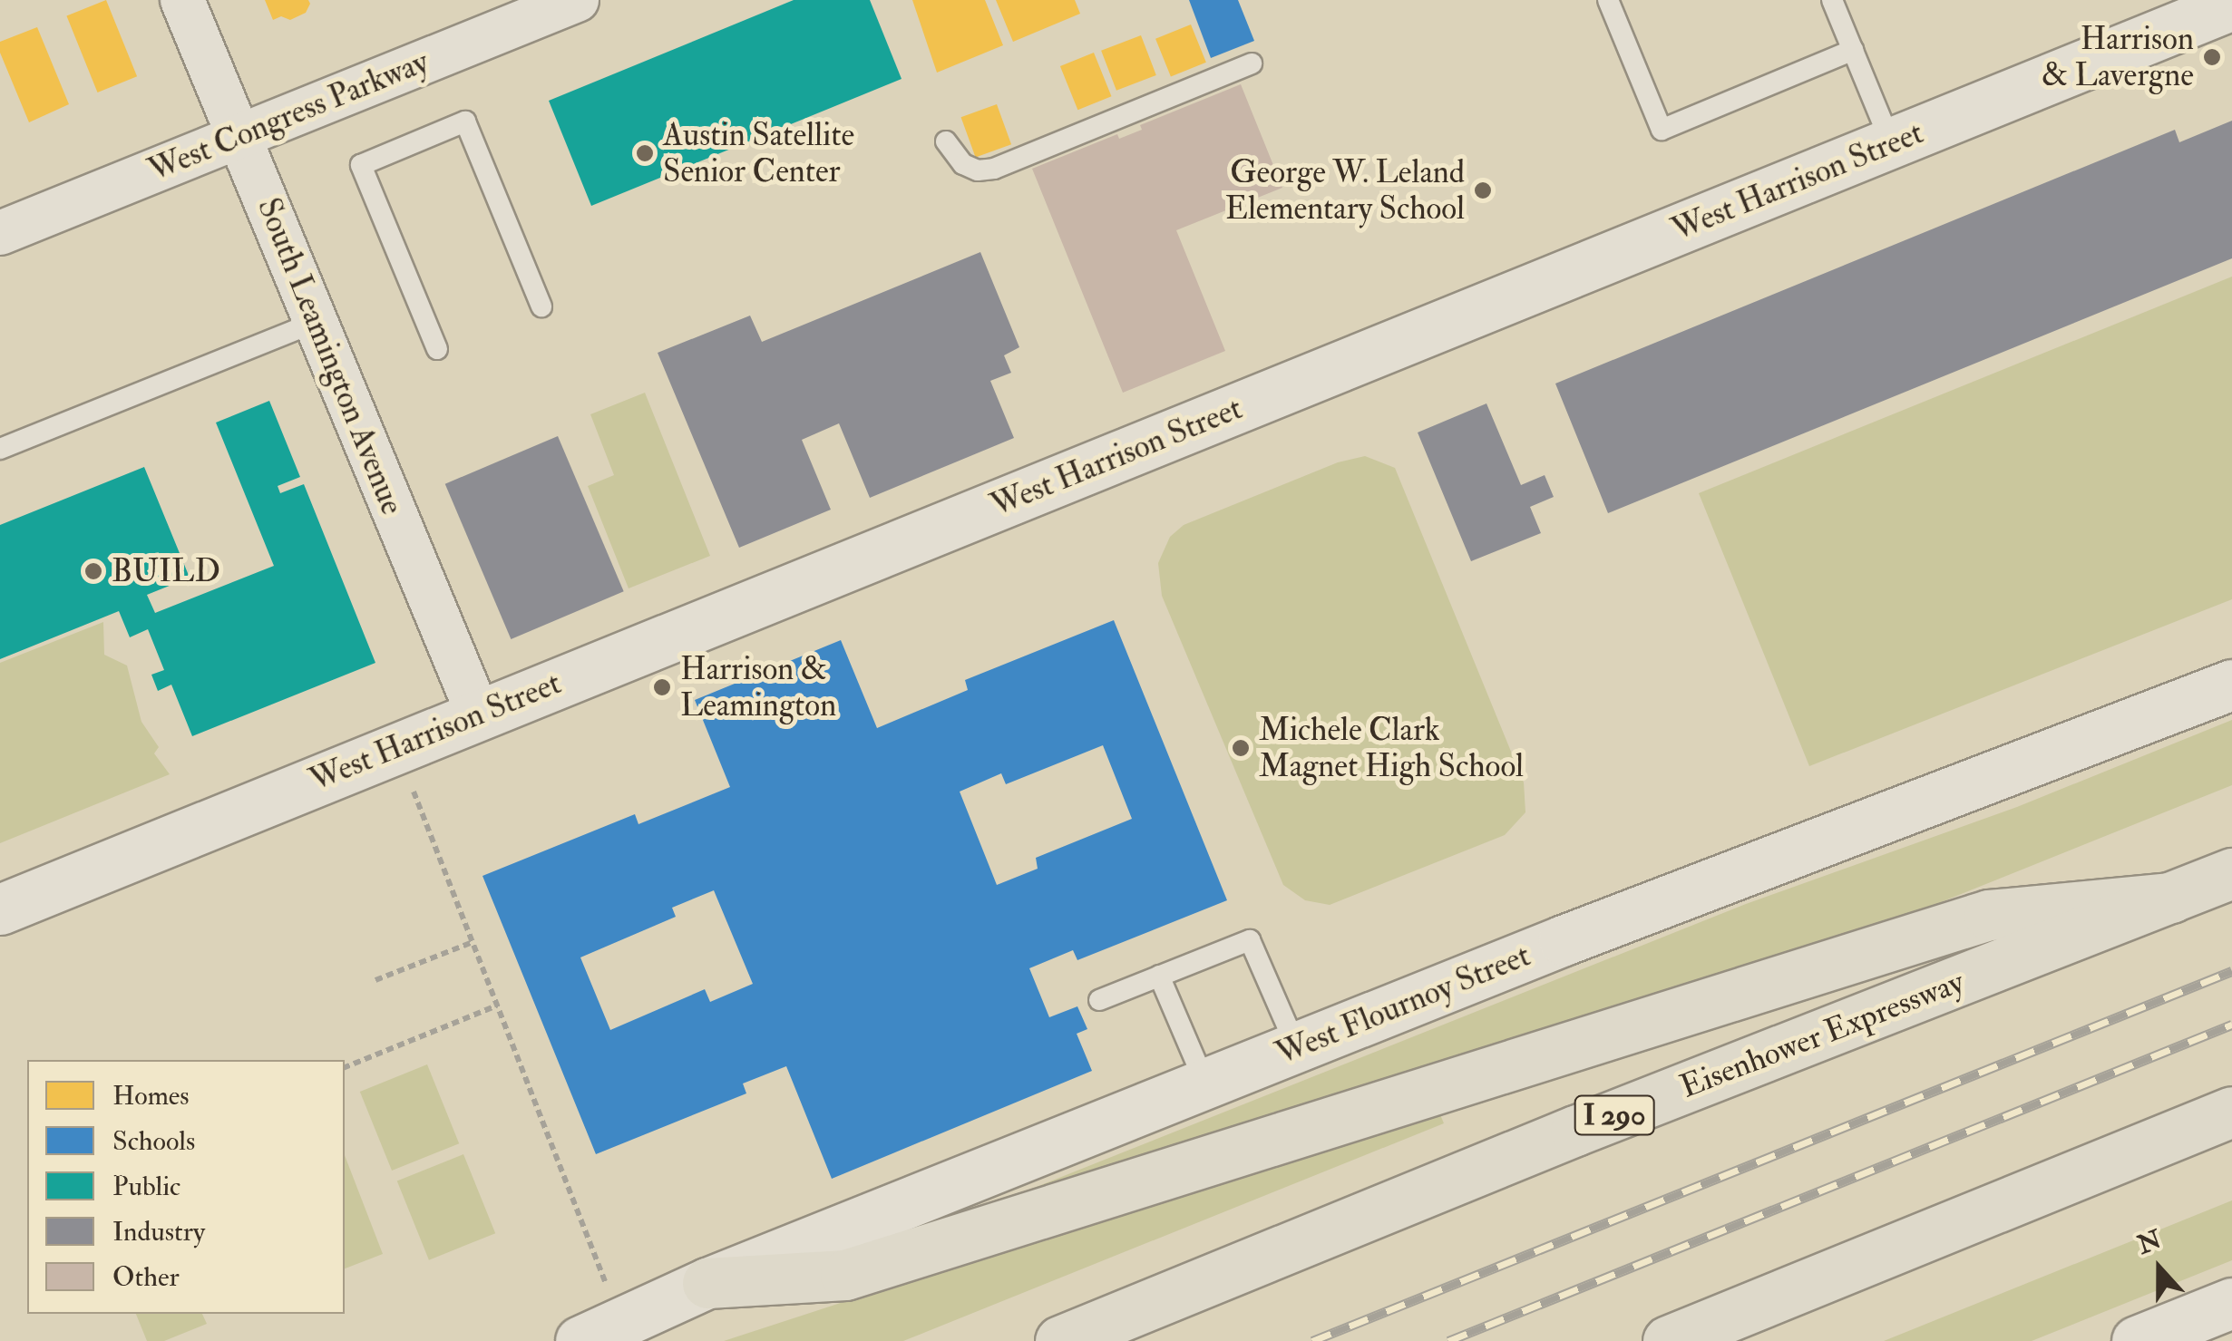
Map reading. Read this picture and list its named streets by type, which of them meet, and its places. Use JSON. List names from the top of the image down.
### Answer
{
  "streets": {
    "highway": ["Eisenhower Expressway", "I 290"],
    "street": [
      "West Congress Parkway",
      "West Harrison Street",
      "South Leamington Avenue",
      "West Flournoy Street"
    ]
  },
  "crossings": [
    ["West Congress Parkway", "South Leamington Avenue"],
    ["West Harrison Street", "South Leamington Avenue"]
  ],
  "places": [
    "Harrison & Lavergne",
    "Austin Satellite Senior Center",
    "George W. Leland Elementary School",
    "BUILD",
    "Harrison & Leamington",
    "Michele Clark Magnet High School"
  ],
  "legend": [
    "Homes",
    "Schools",
    "Public",
    "Industry",
    "Other"
  ],
  "north": "top"
}
